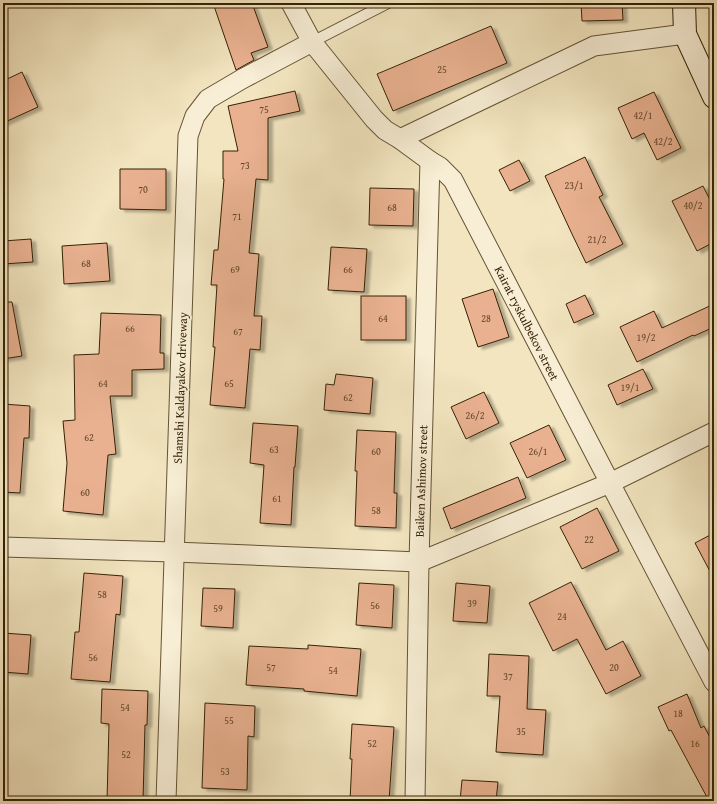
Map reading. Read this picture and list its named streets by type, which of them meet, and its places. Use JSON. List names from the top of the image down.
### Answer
{
  "streets": {
    "street": ["Kairat ryskulbekov street", "Shamshi Kaldayakov driveway", "Baiken Ashimov street"]
  },
  "crossings": [
    ["Kairat ryskulbekov street", "Shamshi Kaldayakov driveway"],
    ["Kairat ryskulbekov street", "Baiken Ashimov street"]
  ],
  "house_numbers": [
    "25",
    "75",
    "42/1",
    "42/2",
    "73",
    "23/1",
    "70",
    "40/2",
    "68",
    "71",
    "21/2",
    "68",
    "69",
    "66",
    "64",
    "28",
    "66",
    "67",
    "19/2",
    "64",
    "65",
    "19/1",
    "62",
    "26/2",
    "62",
    "63",
    "60",
    "26/1",
    "60",
    "61",
    "58",
    "22",
    "58",
    "39",
    "56",
    "59",
    "24",
    "56",
    "57",
    "20",
    "54",
    "37",
    "54",
    "18",
    "55",
    "35",
    "52",
    "16",
    "52",
    "53"
  ]
}
